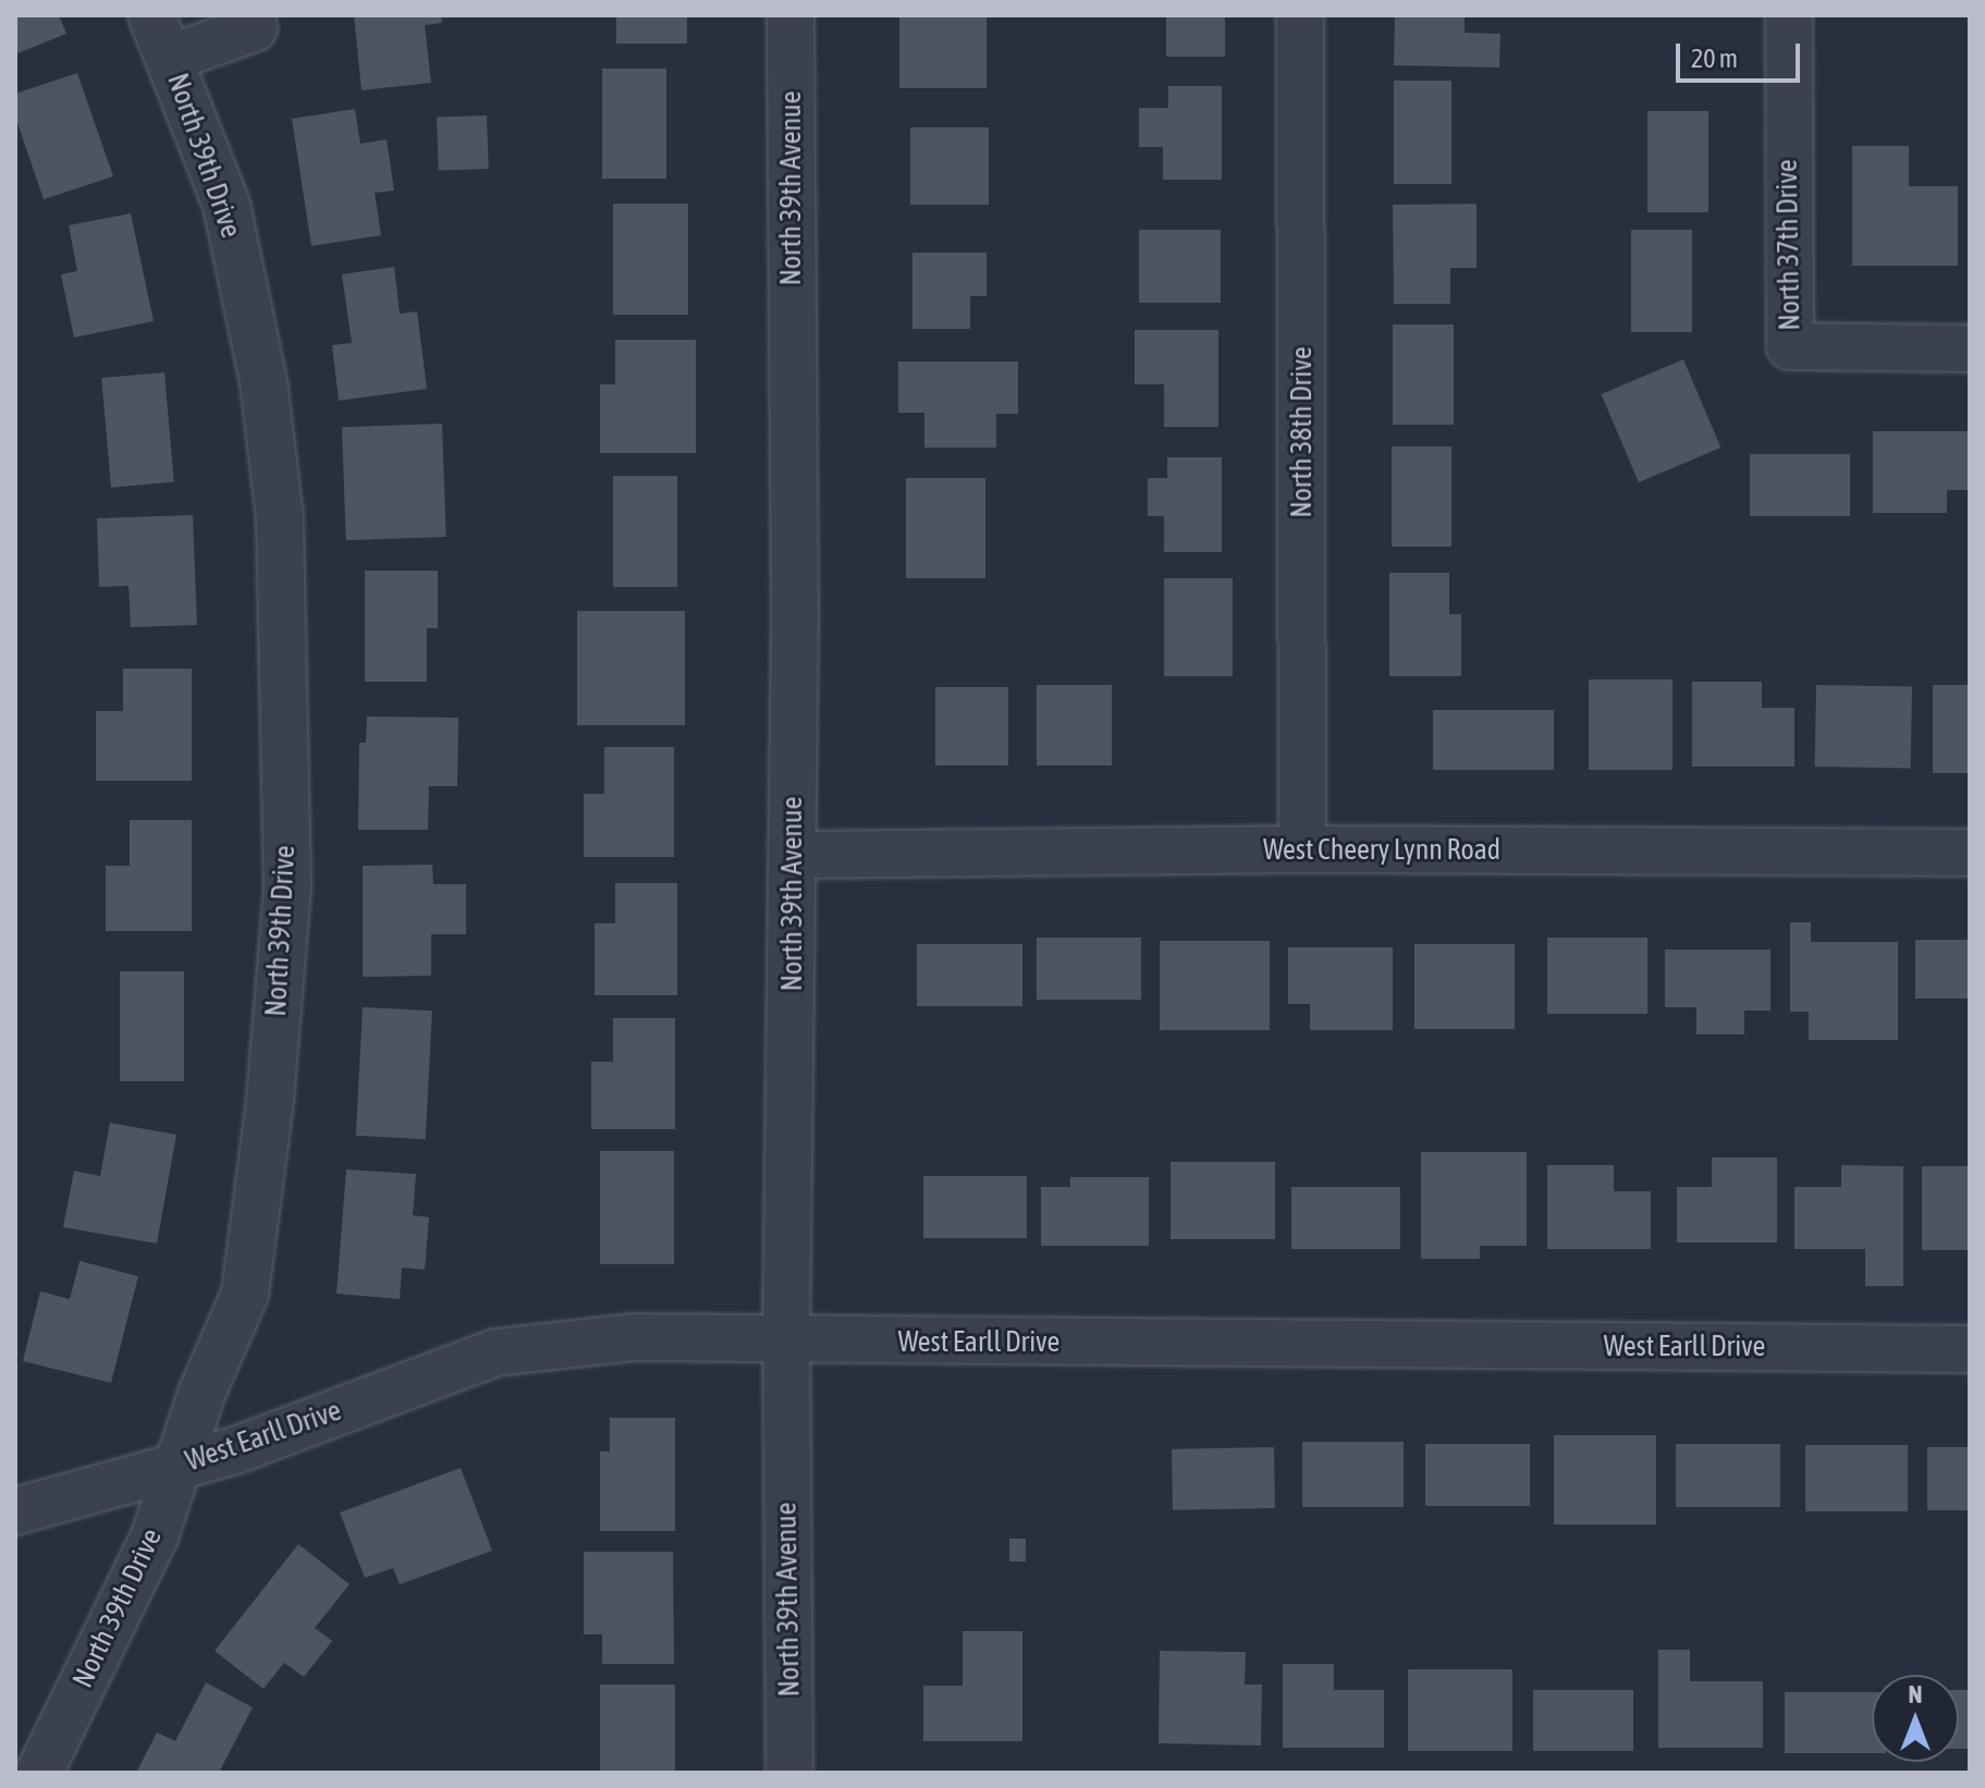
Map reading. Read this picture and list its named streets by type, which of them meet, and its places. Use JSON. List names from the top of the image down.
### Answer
{
  "streets": {
    "street": [
      "North 39th Drive",
      "North 39th Avenue",
      "North 37th Drive",
      "North 38th Drive",
      "West Cheery Lynn Road",
      "West Earll Drive"
    ]
  },
  "crossings": [
    ["North 39th Drive", "West Earll Drive"],
    ["North 39th Avenue", "West Cheery Lynn Road"],
    ["North 39th Avenue", "West Earll Drive"],
    ["North 38th Drive", "West Cheery Lynn Road"]
  ],
  "scale_bar": "20 m",
  "north": "top"
}
